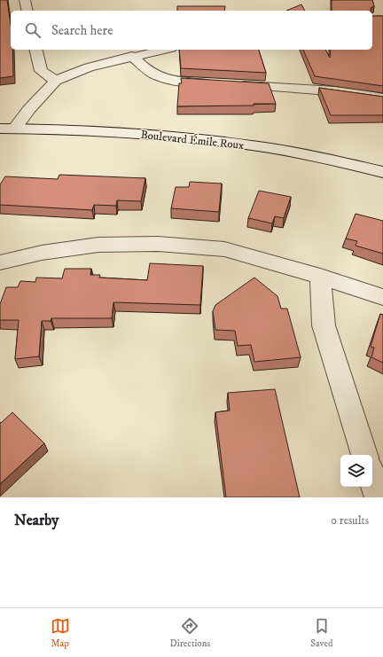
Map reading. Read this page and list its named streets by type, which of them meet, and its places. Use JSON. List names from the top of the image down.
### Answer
{
  "streets": {
    "street": ["Boulevard Émile Roux"]
  },
  "page": {
    "search": "Search here",
    "heading": ["Nearby", "0 results"],
    "nav": ["Map", "Directions", "Saved"]
  }
}
